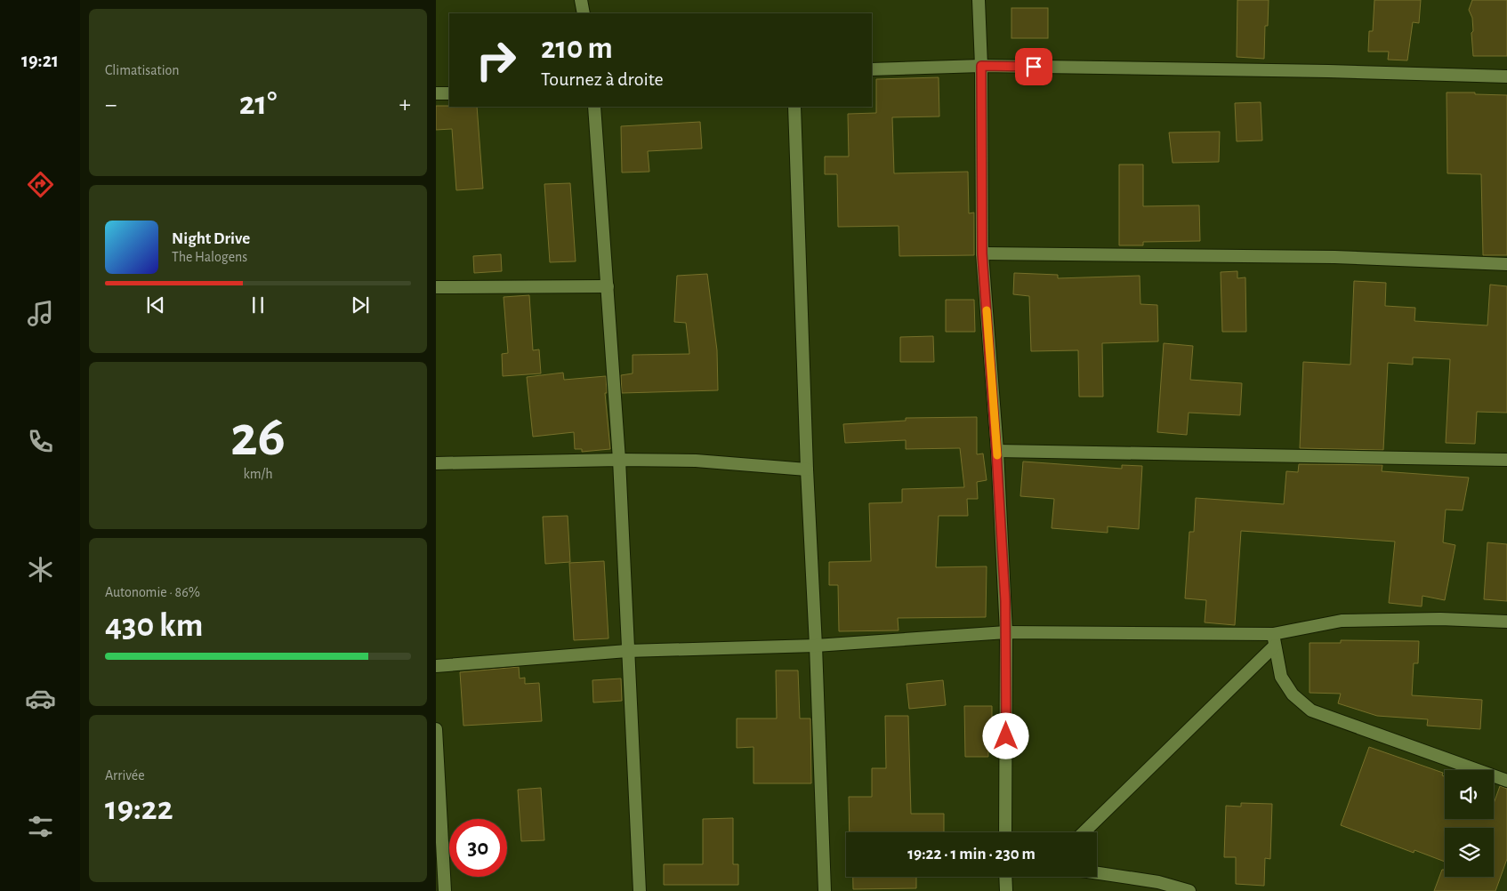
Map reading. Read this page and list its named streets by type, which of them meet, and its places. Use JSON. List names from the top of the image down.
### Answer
{
  "page": {
    "tabs": "19:21",
    "tile": [
      "Climatisation",
      ["26", "km/h"],
      ["Autonomie · 86%", "430 km"],
      ["Arrivée", "19:22"]
    ],
    "turn": ["210 m", "Tournez à droite"],
    "heat": ["−", "21°", "+"],
    "song": ["Night Drive", "The Halogens"],
    "limit": "30",
    "trip": "19:22 · 1 min · 230 m"
  }
}
